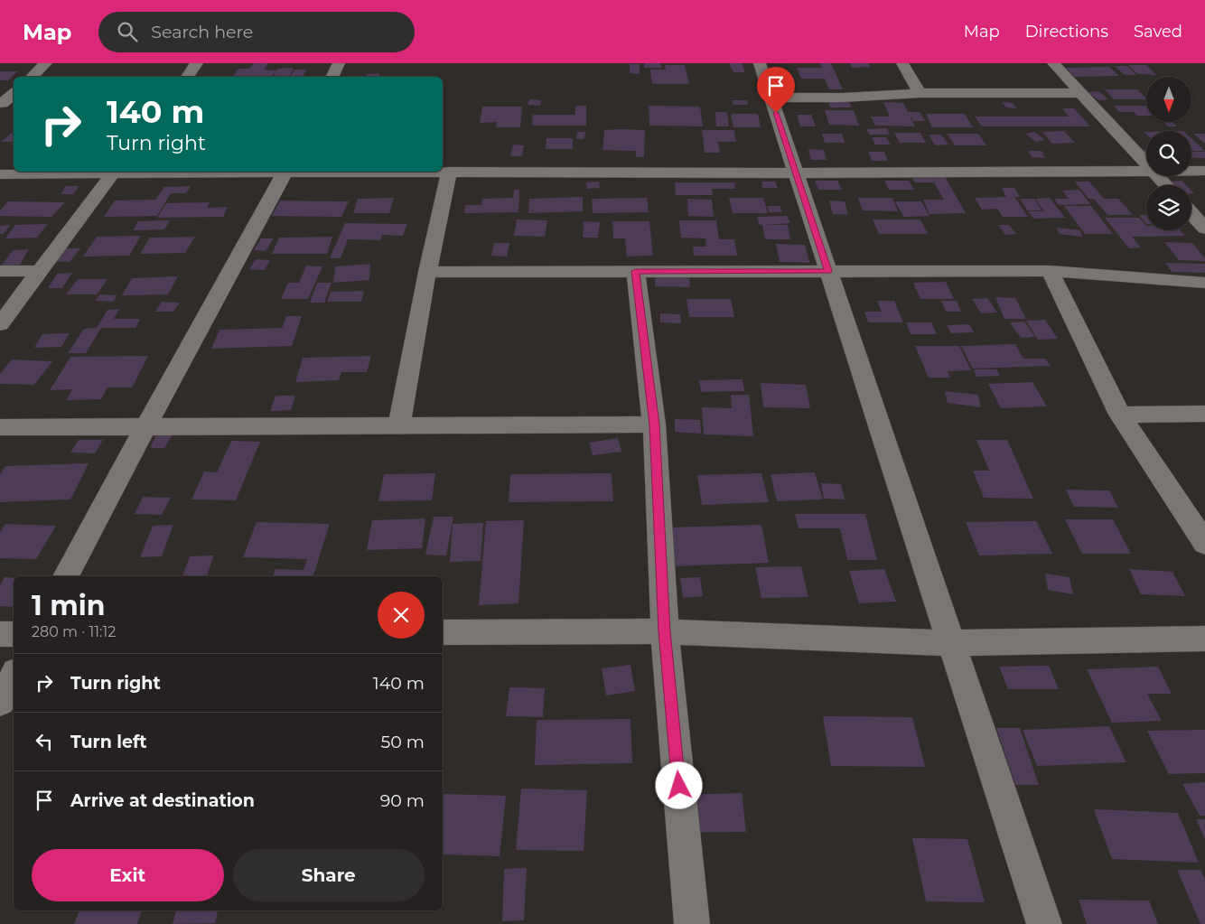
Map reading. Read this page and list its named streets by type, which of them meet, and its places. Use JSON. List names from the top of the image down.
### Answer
{
  "north": "bottom",
  "page": {
    "header": "Map",
    "search": "Search here",
    "nav": ["Map", "Directions", "Saved"],
    "turn": ["140 m", "Turn right"],
    "heading": ["1 min", "280 m · 11:12"],
    "list": [
      {
        "name": "Turn right",
        "value": "140 m"
      },
      {
        "name": "Turn left",
        "value": "50 m"
      },
      {
        "name": "Arrive at destination",
        "value": "90 m"
      }
    ],
    "buttons": ["Exit", "Share"]
  }
}
